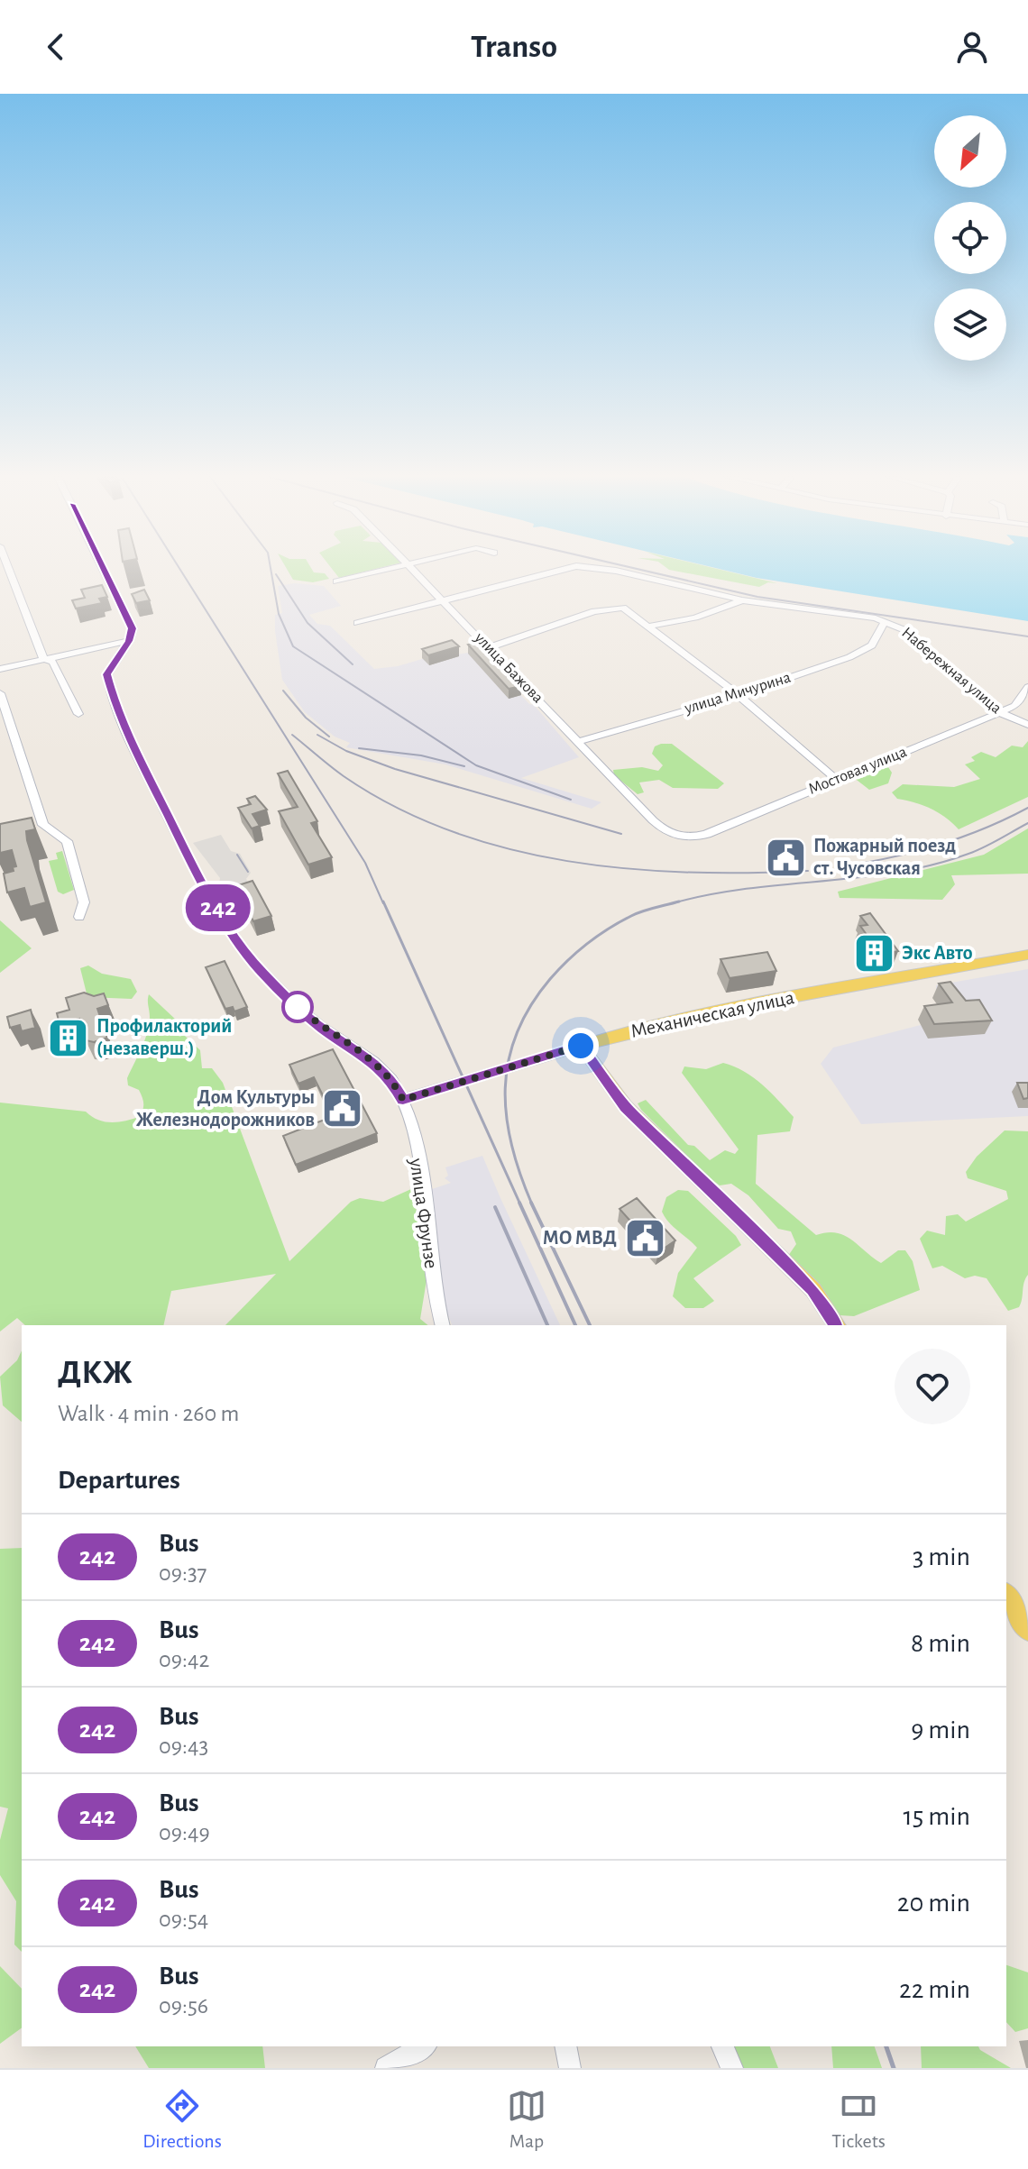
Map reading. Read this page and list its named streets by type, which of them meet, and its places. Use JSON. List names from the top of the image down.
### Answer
{
  "streets": {
    "main road": ["Механическая улица"],
    "street": [
      "улица Бажова",
      "Набережная улица",
      "улица Мичурина",
      "Мостовая улица",
      "улица Фрунзе"
    ]
  },
  "crossings": [
    ["улица Бажова", "Набережная улица"],
    ["улица Бажова", "улица Мичурина"],
    ["улица Бажова", "Мостовая улица"],
    ["Набережная улица", "улица Мичурина"],
    ["Набережная улица", "Мостовая улица"],
    ["Механическая улица", "улица Фрунзе"]
  ],
  "places": {
    "public building": ["Пожарный поезд ст. Чусовская", "Дом Культуры Железнодорожников", "МО МВД"],
    "building": ["Экс Авто", "Профилакторий (незаверш.)"]
  },
  "lines": ["bus line 242"],
  "north": "bottom left",
  "page": {
    "header": "Transo",
    "on_map": "242",
    "heading": [
      ["ДКЖ", "Walk · 4 min · 260 m"],
      "Departures"
    ],
    "list": [
      {
        "mark": "242",
        "name": "Bus",
        "note": "09:37",
        "value": "3 min"
      },
      {
        "mark": "242",
        "name": "Bus",
        "note": "09:42",
        "value": "8 min"
      },
      {
        "mark": "242",
        "name": "Bus",
        "note": "09:43",
        "value": "9 min"
      },
      {
        "mark": "242",
        "name": "Bus",
        "note": "09:49",
        "value": "15 min"
      },
      {
        "mark": "242",
        "name": "Bus",
        "note": "09:54",
        "value": "20 min"
      },
      {
        "mark": "242",
        "name": "Bus",
        "note": "09:56",
        "value": "22 min"
      }
    ],
    "tabs": ["Directions", "Map", "Tickets"]
  }
}
